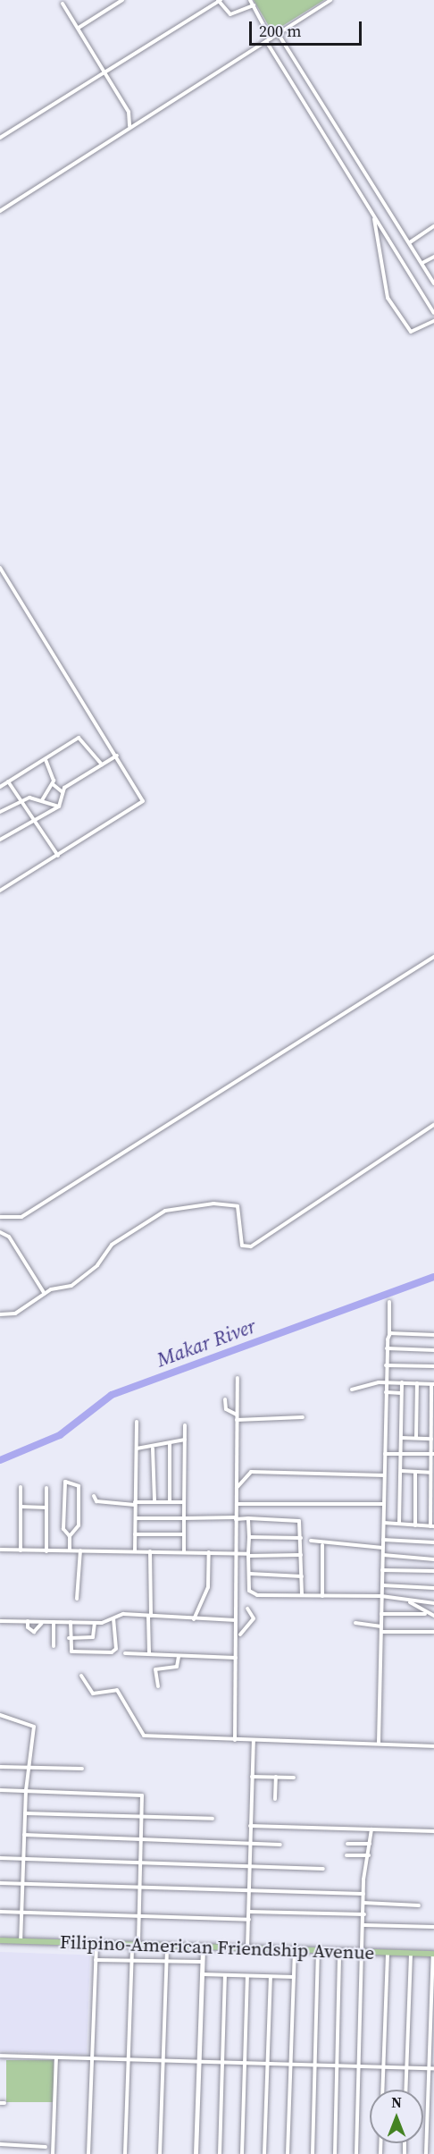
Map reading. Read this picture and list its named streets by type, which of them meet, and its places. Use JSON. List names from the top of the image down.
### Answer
{
  "streets": {
    "main road": ["Filipino-American Friendship Avenue"]
  },
  "water": ["Makar River"],
  "scale_bar": "200 m",
  "north": "top"
}
